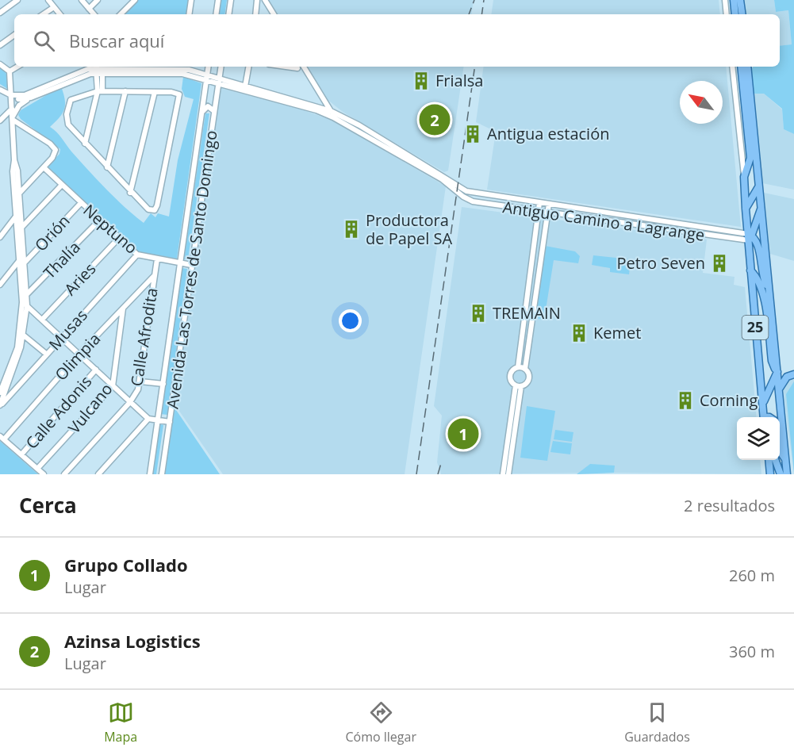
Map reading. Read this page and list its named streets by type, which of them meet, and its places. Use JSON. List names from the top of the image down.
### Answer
{
  "streets": {
    "main road": ["25"],
    "street": [
      "Antiguo Camino a Lagrange",
      "Neptuno",
      "Orión",
      "Thalía",
      "Avenida Las Torres de Santo Domingo",
      "Aries",
      "Musas",
      "Calle Afrodita",
      "Olimpia",
      "Vulcano",
      "Calle Adonis"
    ]
  },
  "crossings": [
    ["Antiguo Camino a Lagrange", "25"],
    ["Neptuno", "Orión"],
    ["Neptuno", "Thalía"],
    ["Neptuno", "Avenida Las Torres de Santo Domingo"],
    ["Neptuno", "Aries"],
    ["Neptuno", "Musas"],
    ["Neptuno", "Calle Afrodita"],
    ["Calle Afrodita", "Olimpia"],
    ["Olimpia", "Vulcano"]
  ],
  "places": {
    "building": [
      "Frialsa",
      "Antigua estación",
      "Productora de Papel SA",
      "Petro Seven",
      "TREMAIN",
      "Kemet",
      "Corning"
    ]
  },
  "north": "top left",
  "page": {
    "search": "Buscar aquí",
    "pins": ["2", "1"],
    "heading": ["Cerca", "2 resultados"],
    "list": [
      {
        "mark": "1",
        "name": "Grupo Collado",
        "note": "Lugar",
        "value": "260 m"
      },
      {
        "mark": "2",
        "name": "Azinsa Logistics",
        "note": "Lugar",
        "value": "360 m"
      }
    ],
    "nav": ["Mapa", "Cómo llegar", "Guardados"]
  }
}
